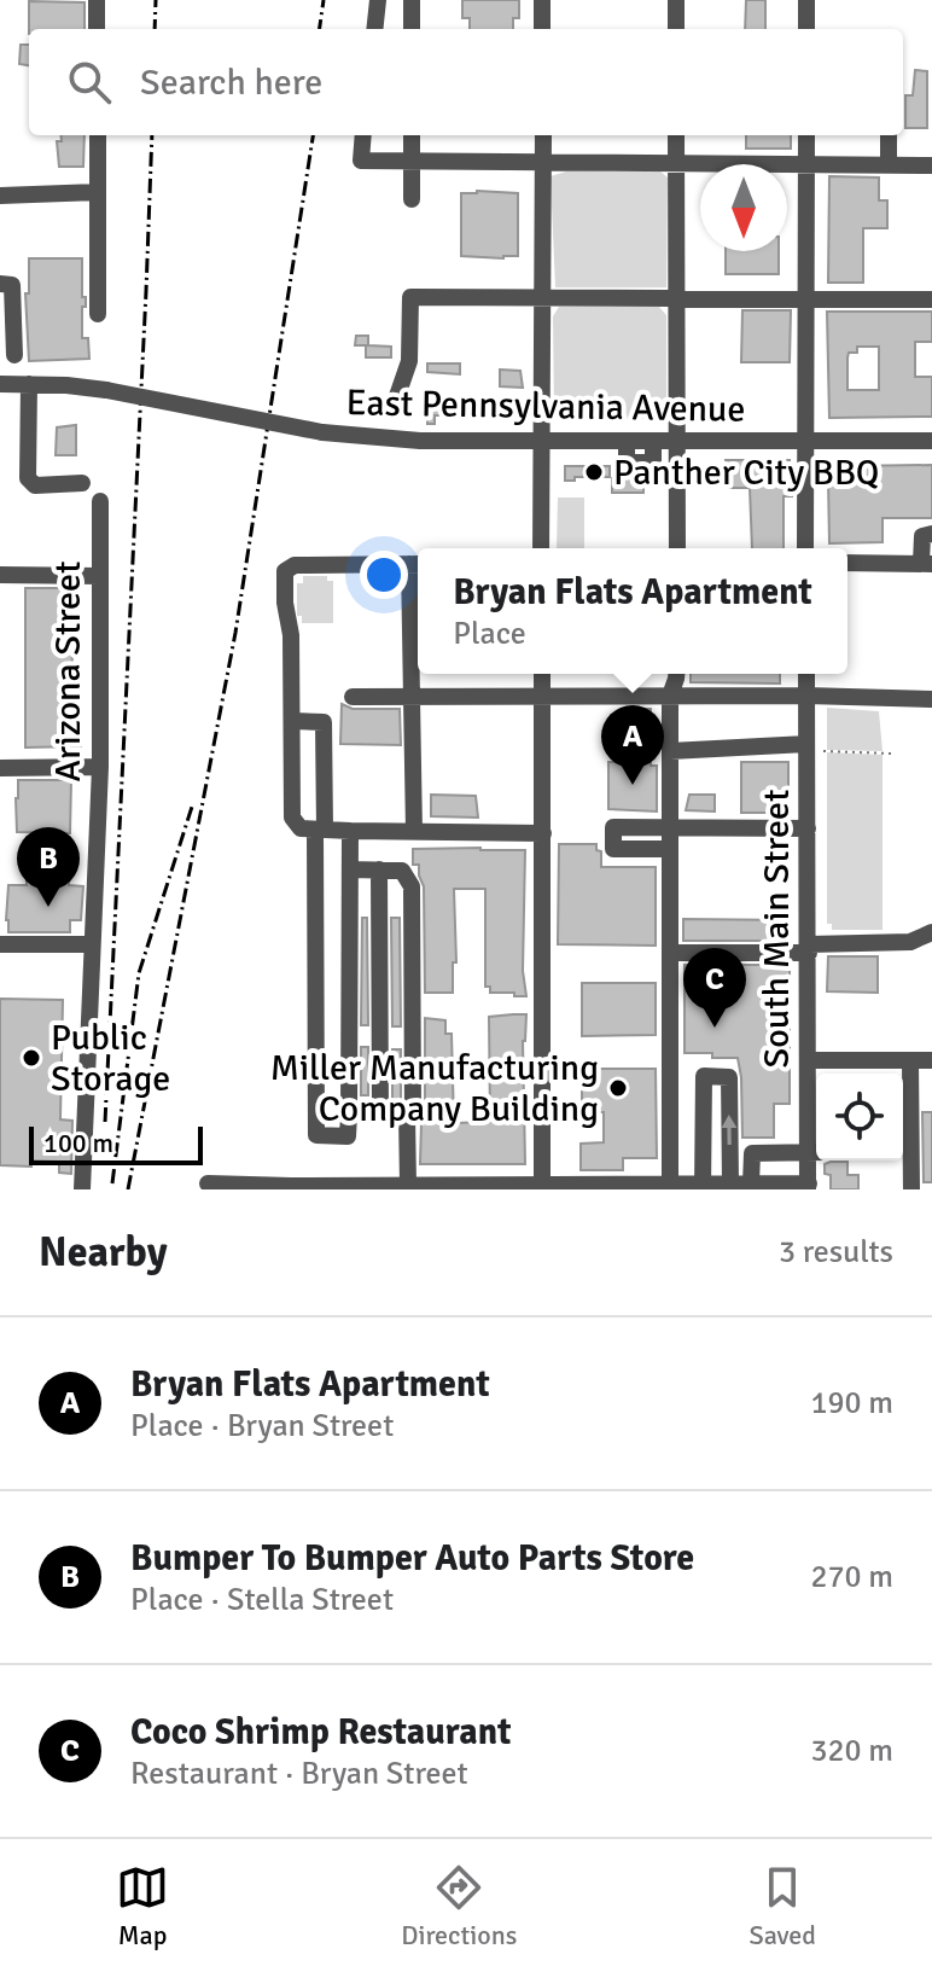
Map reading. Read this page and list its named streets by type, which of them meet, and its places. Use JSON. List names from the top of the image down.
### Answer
{
  "streets": {
    "street": ["East Pennsylvania Avenue", "Arizona Street", "South Main Street"]
  },
  "places": ["Panther City BBQ", "Public Storage", "Miller Manufacturing Company Building"],
  "scale_bar": "100 m",
  "north": "bottom",
  "page": {
    "search": "Search here",
    "popup": ["Bryan Flats Apartment", "Place"],
    "pins": ["A", "B", "C"],
    "scale": "100 m",
    "heading": ["Nearby", "3 results"],
    "list": [
      {
        "mark": "A",
        "name": "Bryan Flats Apartment",
        "note": "Place · Bryan Street",
        "value": "190 m"
      },
      {
        "mark": "B",
        "name": "Bumper To Bumper Auto Parts Store",
        "note": "Place · Stella Street",
        "value": "270 m"
      },
      {
        "mark": "C",
        "name": "Coco Shrimp Restaurant",
        "note": "Restaurant · Bryan Street",
        "value": "320 m"
      }
    ],
    "nav": ["Map", "Directions", "Saved"]
  }
}
